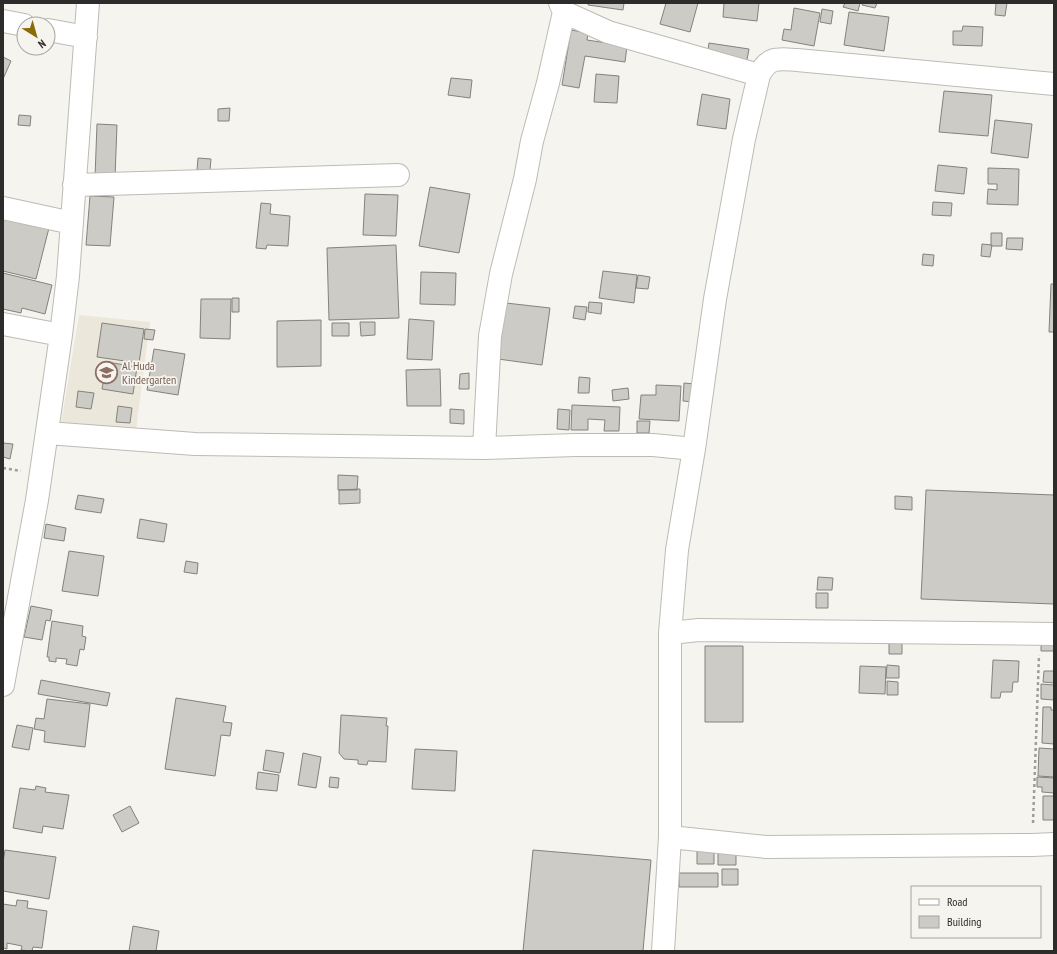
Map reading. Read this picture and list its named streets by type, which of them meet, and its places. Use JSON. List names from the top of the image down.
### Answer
{
  "places": {
    "school or university": ["Al Huda Kindergarten"]
  },
  "legend": ["Road", "Building"],
  "north": "bottom right"
}
